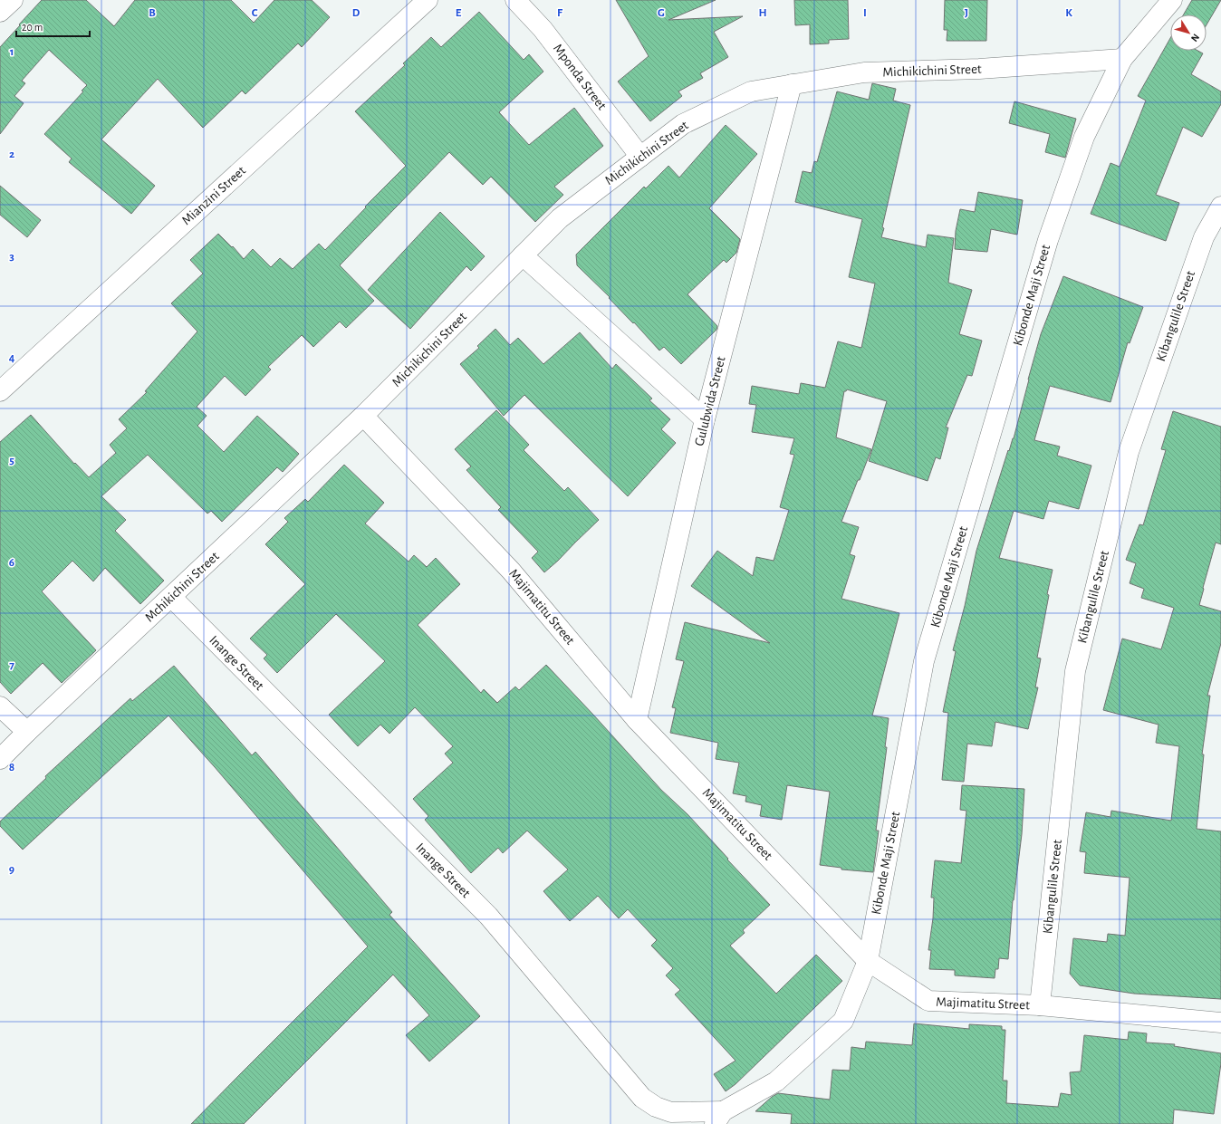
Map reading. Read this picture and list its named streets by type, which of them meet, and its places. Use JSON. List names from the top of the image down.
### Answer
{
  "streets": {
    "street": [
      "Michikichini Street",
      "Mponda Street",
      "Mianzini Street",
      "Kibonde Maji Street",
      "Kibangulile Street",
      "Gulubwida Street",
      "Mchikichini Street",
      "Majimatitu Street",
      "Inange Street"
    ]
  },
  "crossings": [
    ["Michikichini Street", "Mponda Street"],
    ["Michikichini Street", "Kibonde Maji Street"],
    ["Michikichini Street", "Gulubwida Street"],
    ["Michikichini Street", "Mchikichini Street"],
    ["Michikichini Street", "Majimatitu Street"],
    ["Kibonde Maji Street", "Majimatitu Street"],
    ["Kibonde Maji Street", "Inange Street"],
    ["Kibangulile Street", "Majimatitu Street"],
    ["Gulubwida Street", "Majimatitu Street"],
    ["Mchikichini Street", "Majimatitu Street"],
    ["Mchikichini Street", "Inange Street"]
  ],
  "scale_bar": "20 m",
  "north": "bottom right",
  "grid": {
    "columns": [
      "B",
      "C",
      "D",
      "E",
      "F",
      "G",
      "H",
      "I",
      "J",
      "K"
    ],
    "rows": [
      "1",
      "2",
      "3",
      "4",
      "5",
      "6",
      "7",
      "8",
      "9"
    ]
  }
}
